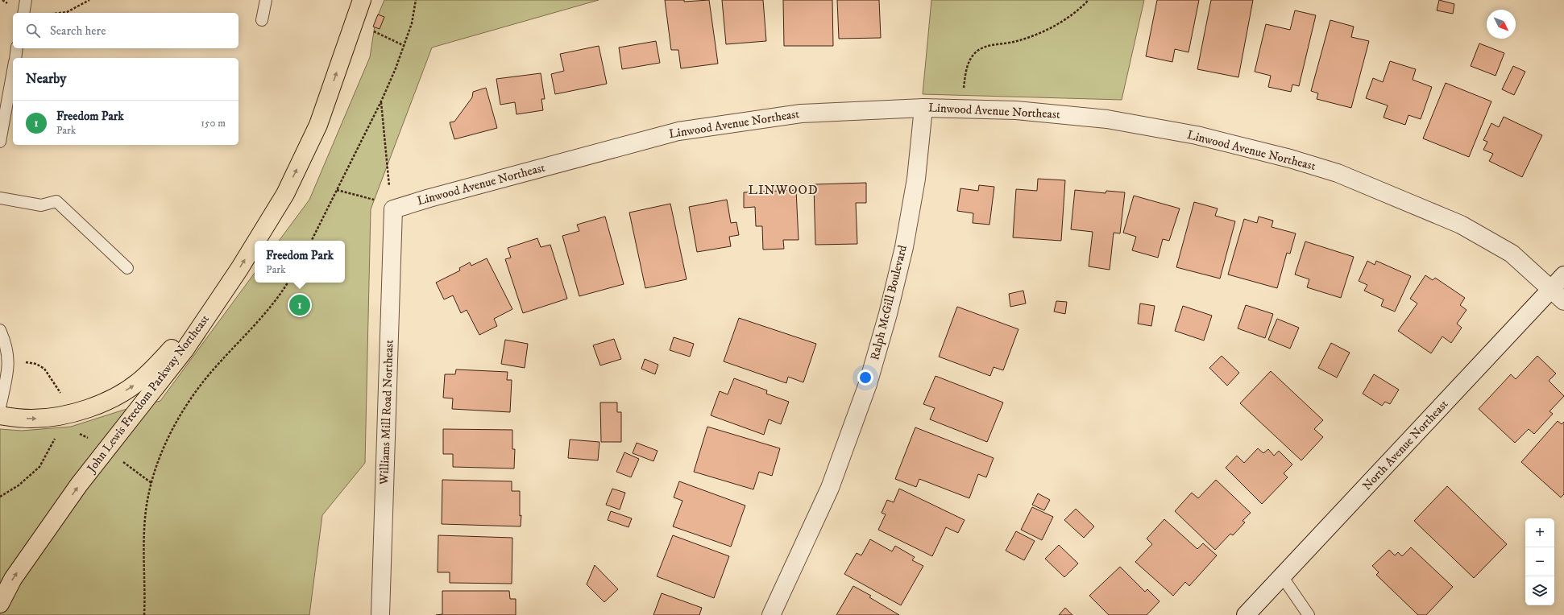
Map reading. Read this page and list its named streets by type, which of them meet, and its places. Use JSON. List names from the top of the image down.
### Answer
{
  "streets": {
    "highway": ["John Lewis Freedom Parkway Northeast"],
    "street": [
      "Linwood Avenue Northeast",
      "Ralph McGill Boulevard",
      "Williams Mill Road Northeast",
      "North Avenue Northeast"
    ]
  },
  "crossings": [
    ["Linwood Avenue Northeast", "Ralph McGill Boulevard"],
    ["Linwood Avenue Northeast", "Williams Mill Road Northeast"],
    ["Linwood Avenue Northeast", "North Avenue Northeast"]
  ],
  "one_way": ["John Lewis Freedom Parkway Northeast"],
  "districts": ["LINWOOD"],
  "north": "bottom right",
  "page": {
    "search": "Search here",
    "heading": "Nearby",
    "list": [
      {
        "mark": "1",
        "name": "Freedom Park",
        "note": "Park",
        "value": "150 m"
      }
    ],
    "popup": ["Freedom Park", "Park"],
    "pins": "1",
    "map_buttons": ["+", "−"]
  }
}
